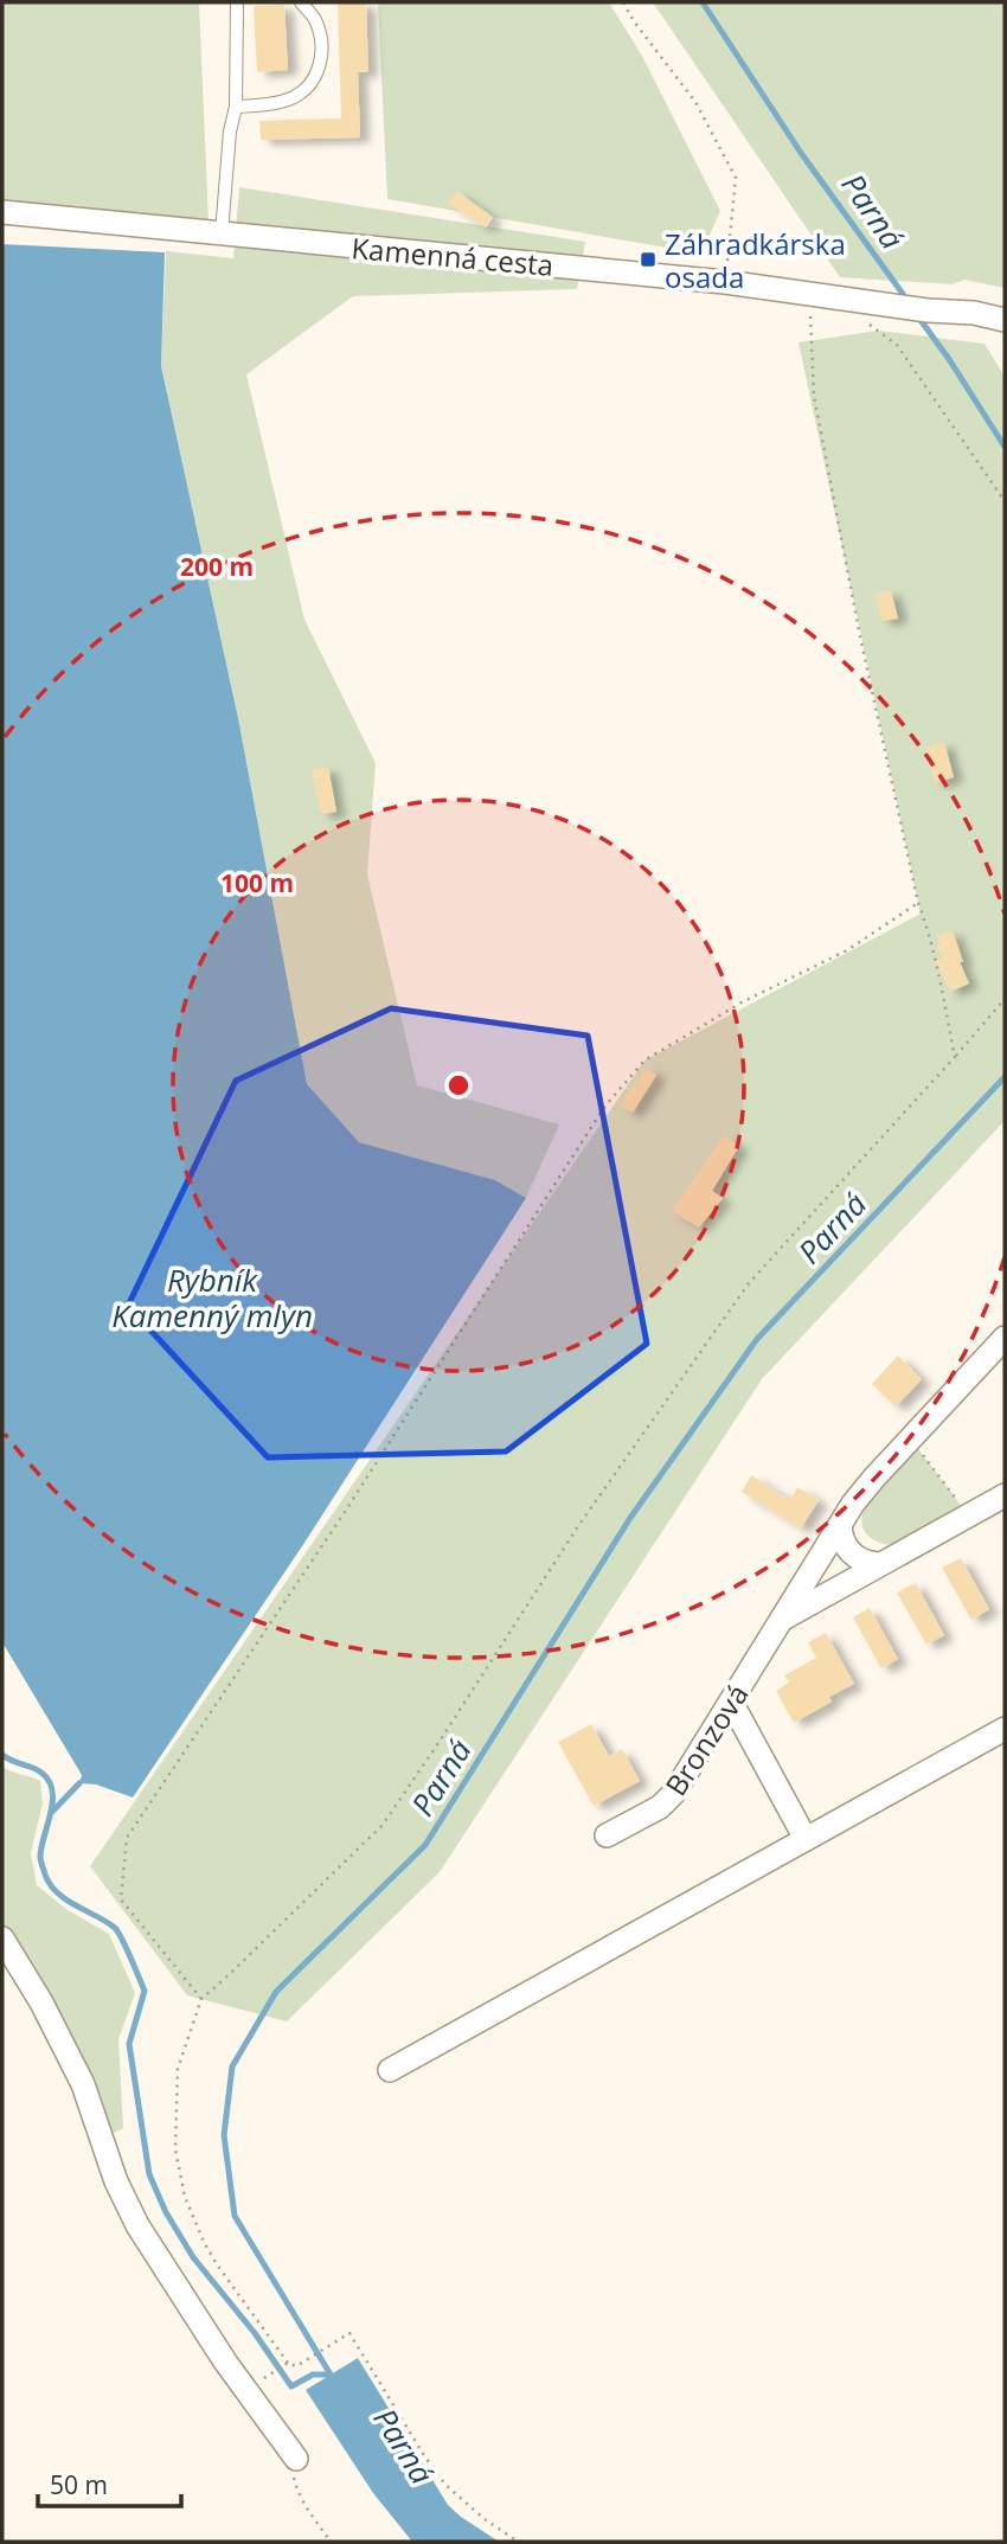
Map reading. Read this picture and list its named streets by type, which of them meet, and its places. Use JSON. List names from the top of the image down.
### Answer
{
  "streets": {
    "street": ["Kamenná cesta", "Bronzová"]
  },
  "water": ["Parná", "Rybník Kamenný mlyn"],
  "places": {
    "transit": ["Záhradkárska osada"]
  },
  "scale_bar": "50 m",
  "rings": ["200 m", "100 m"]
}
